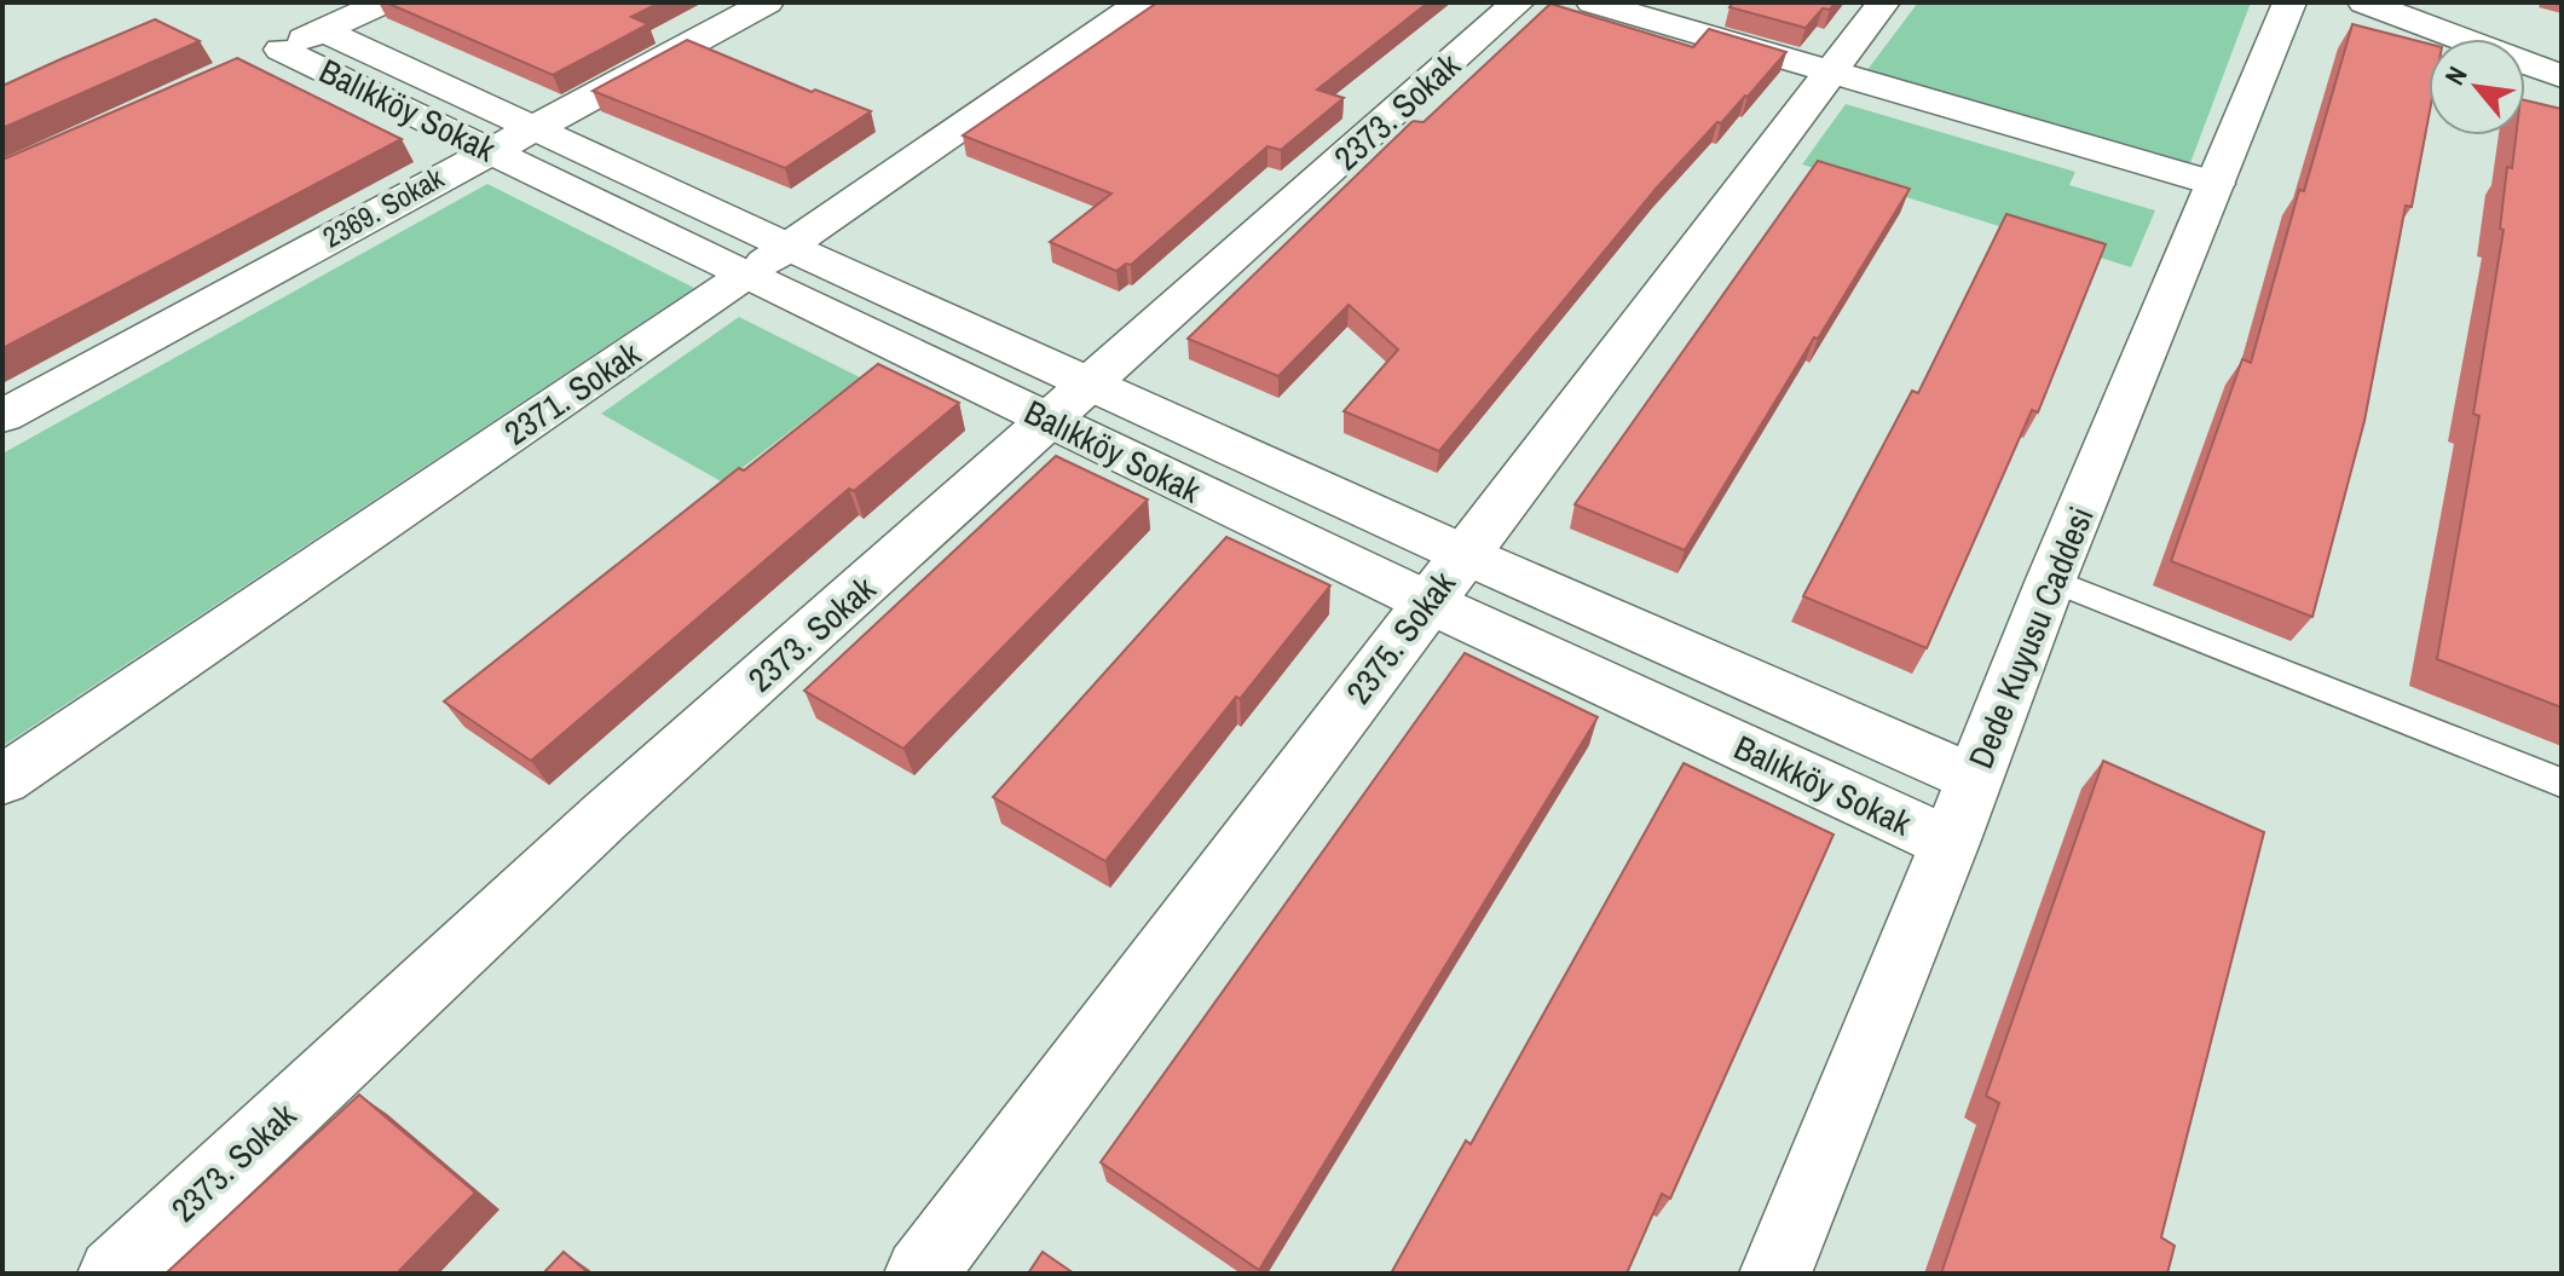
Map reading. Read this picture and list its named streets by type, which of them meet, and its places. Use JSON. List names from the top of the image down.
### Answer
{
  "streets": {
    "street": [
      "Balıkköy Sokak",
      "2373. Sokak",
      "2369. Sokak",
      "2371. Sokak",
      "2375. Sokak",
      "Dede Kuyusu Caddesi"
    ]
  },
  "crossings": [
    ["Balıkköy Sokak", "2373. Sokak"],
    ["Balıkköy Sokak", "2369. Sokak"],
    ["Balıkköy Sokak", "2371. Sokak"],
    ["Balıkköy Sokak", "2375. Sokak"],
    ["Balıkköy Sokak", "Dede Kuyusu Caddesi"]
  ],
  "north": "top left"
}
